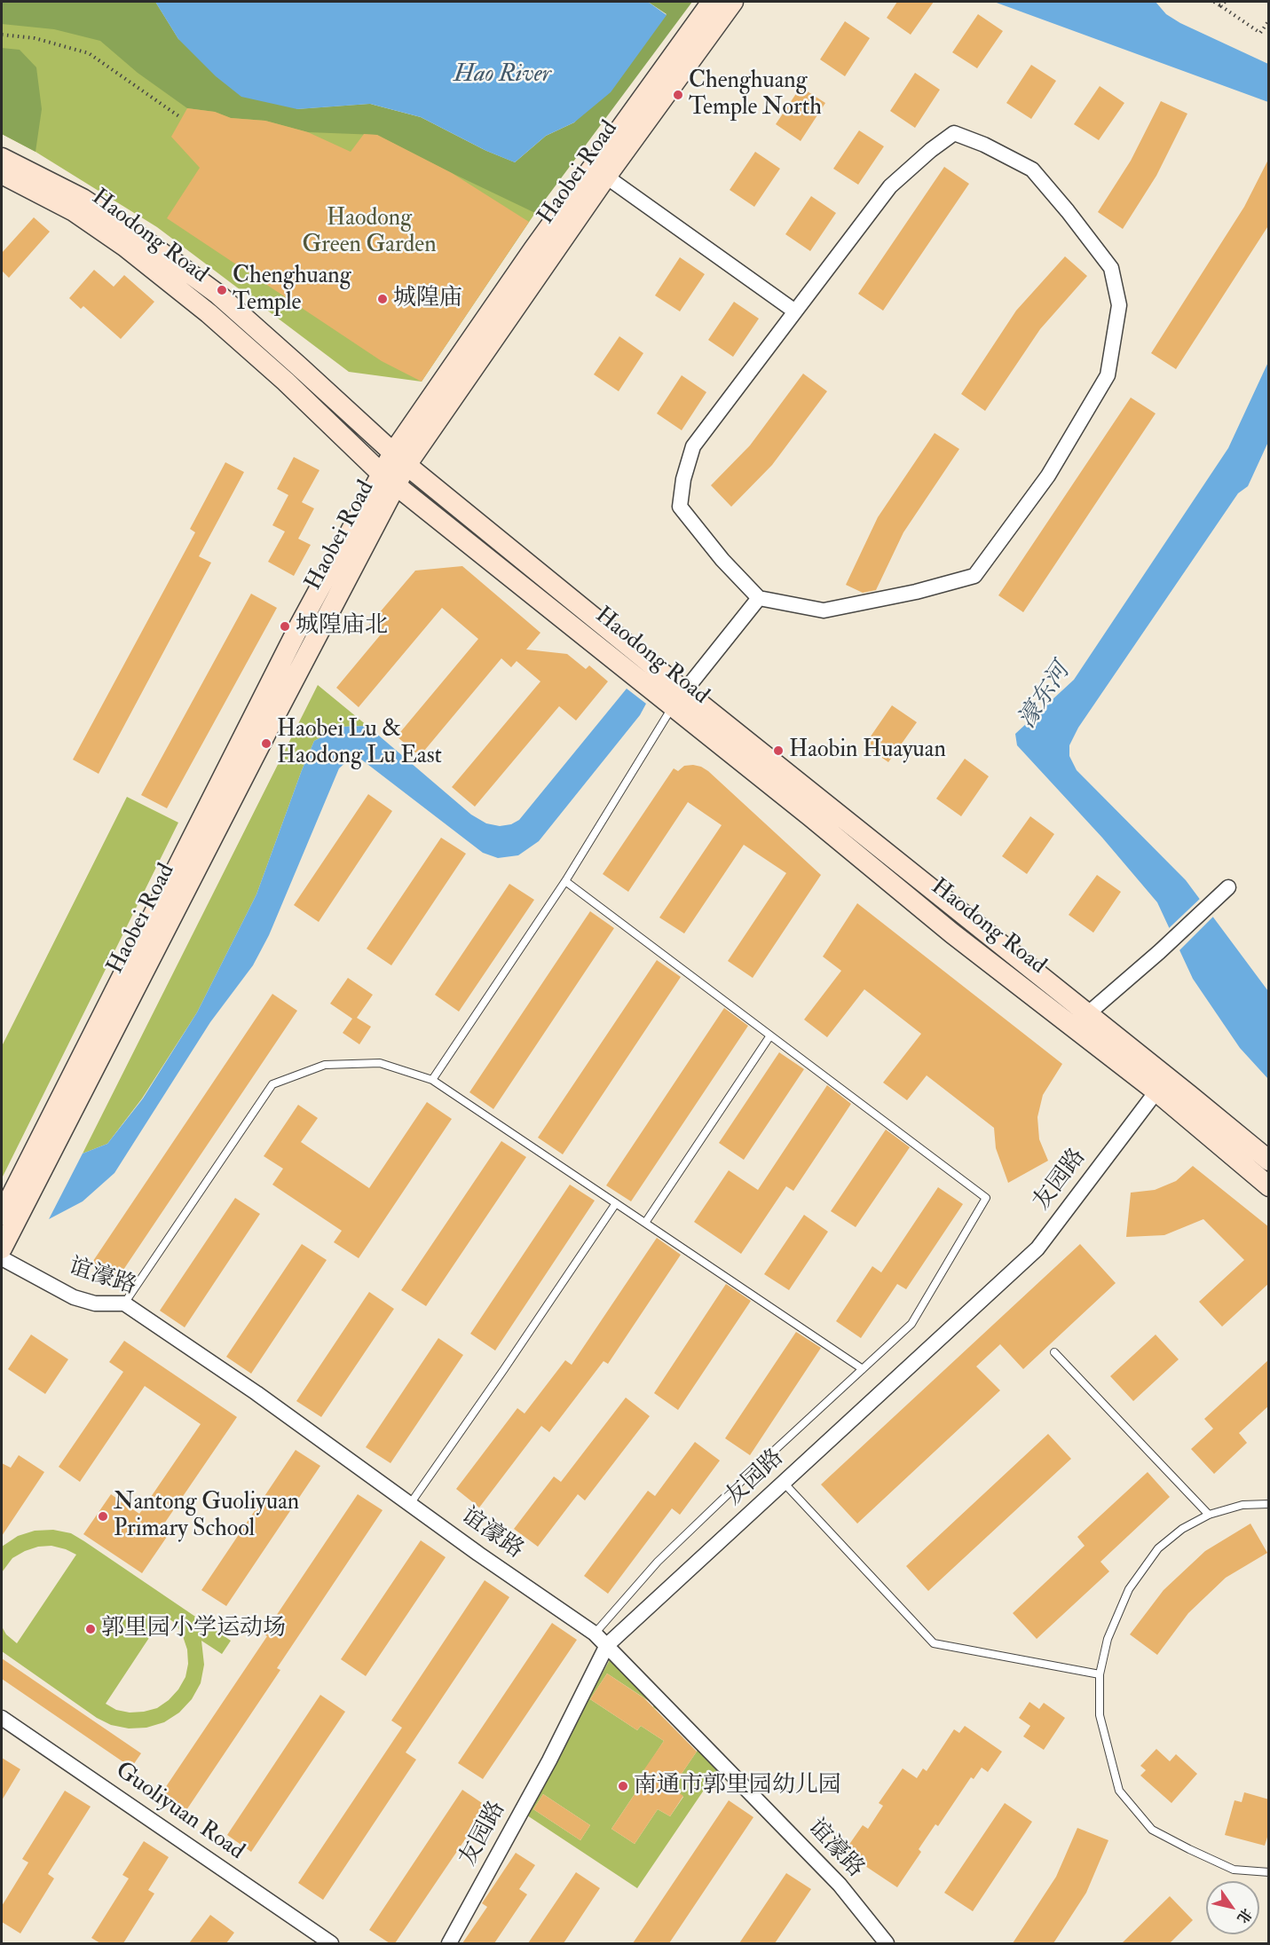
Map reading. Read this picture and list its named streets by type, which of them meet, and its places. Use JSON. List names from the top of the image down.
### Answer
{
  "streets": {
    "main road": ["Haobei Road", "Haodong Road"],
    "street": ["友园路", "谊濠路", "Guoliyuan Road"]
  },
  "crossings": [
    ["Haobei Road", "Haodong Road"],
    ["Haodong Road", "友园路"],
    ["友园路", "谊濠路"]
  ],
  "water": ["Hao River", "濠东河"],
  "parks": ["Haodong Green Garden"],
  "places": [
    "Chenghuang Temple North",
    "Chenghuang Temple",
    "城隍庙",
    "城隍庙北",
    "Haobei Lu & Haodong Lu East",
    "Haobin Huayuan",
    "Nantong Guoliyuan Primary School",
    "郭里园小学运动场",
    "南通市郭里园幼儿园"
  ],
  "north": "bottom right"
}
